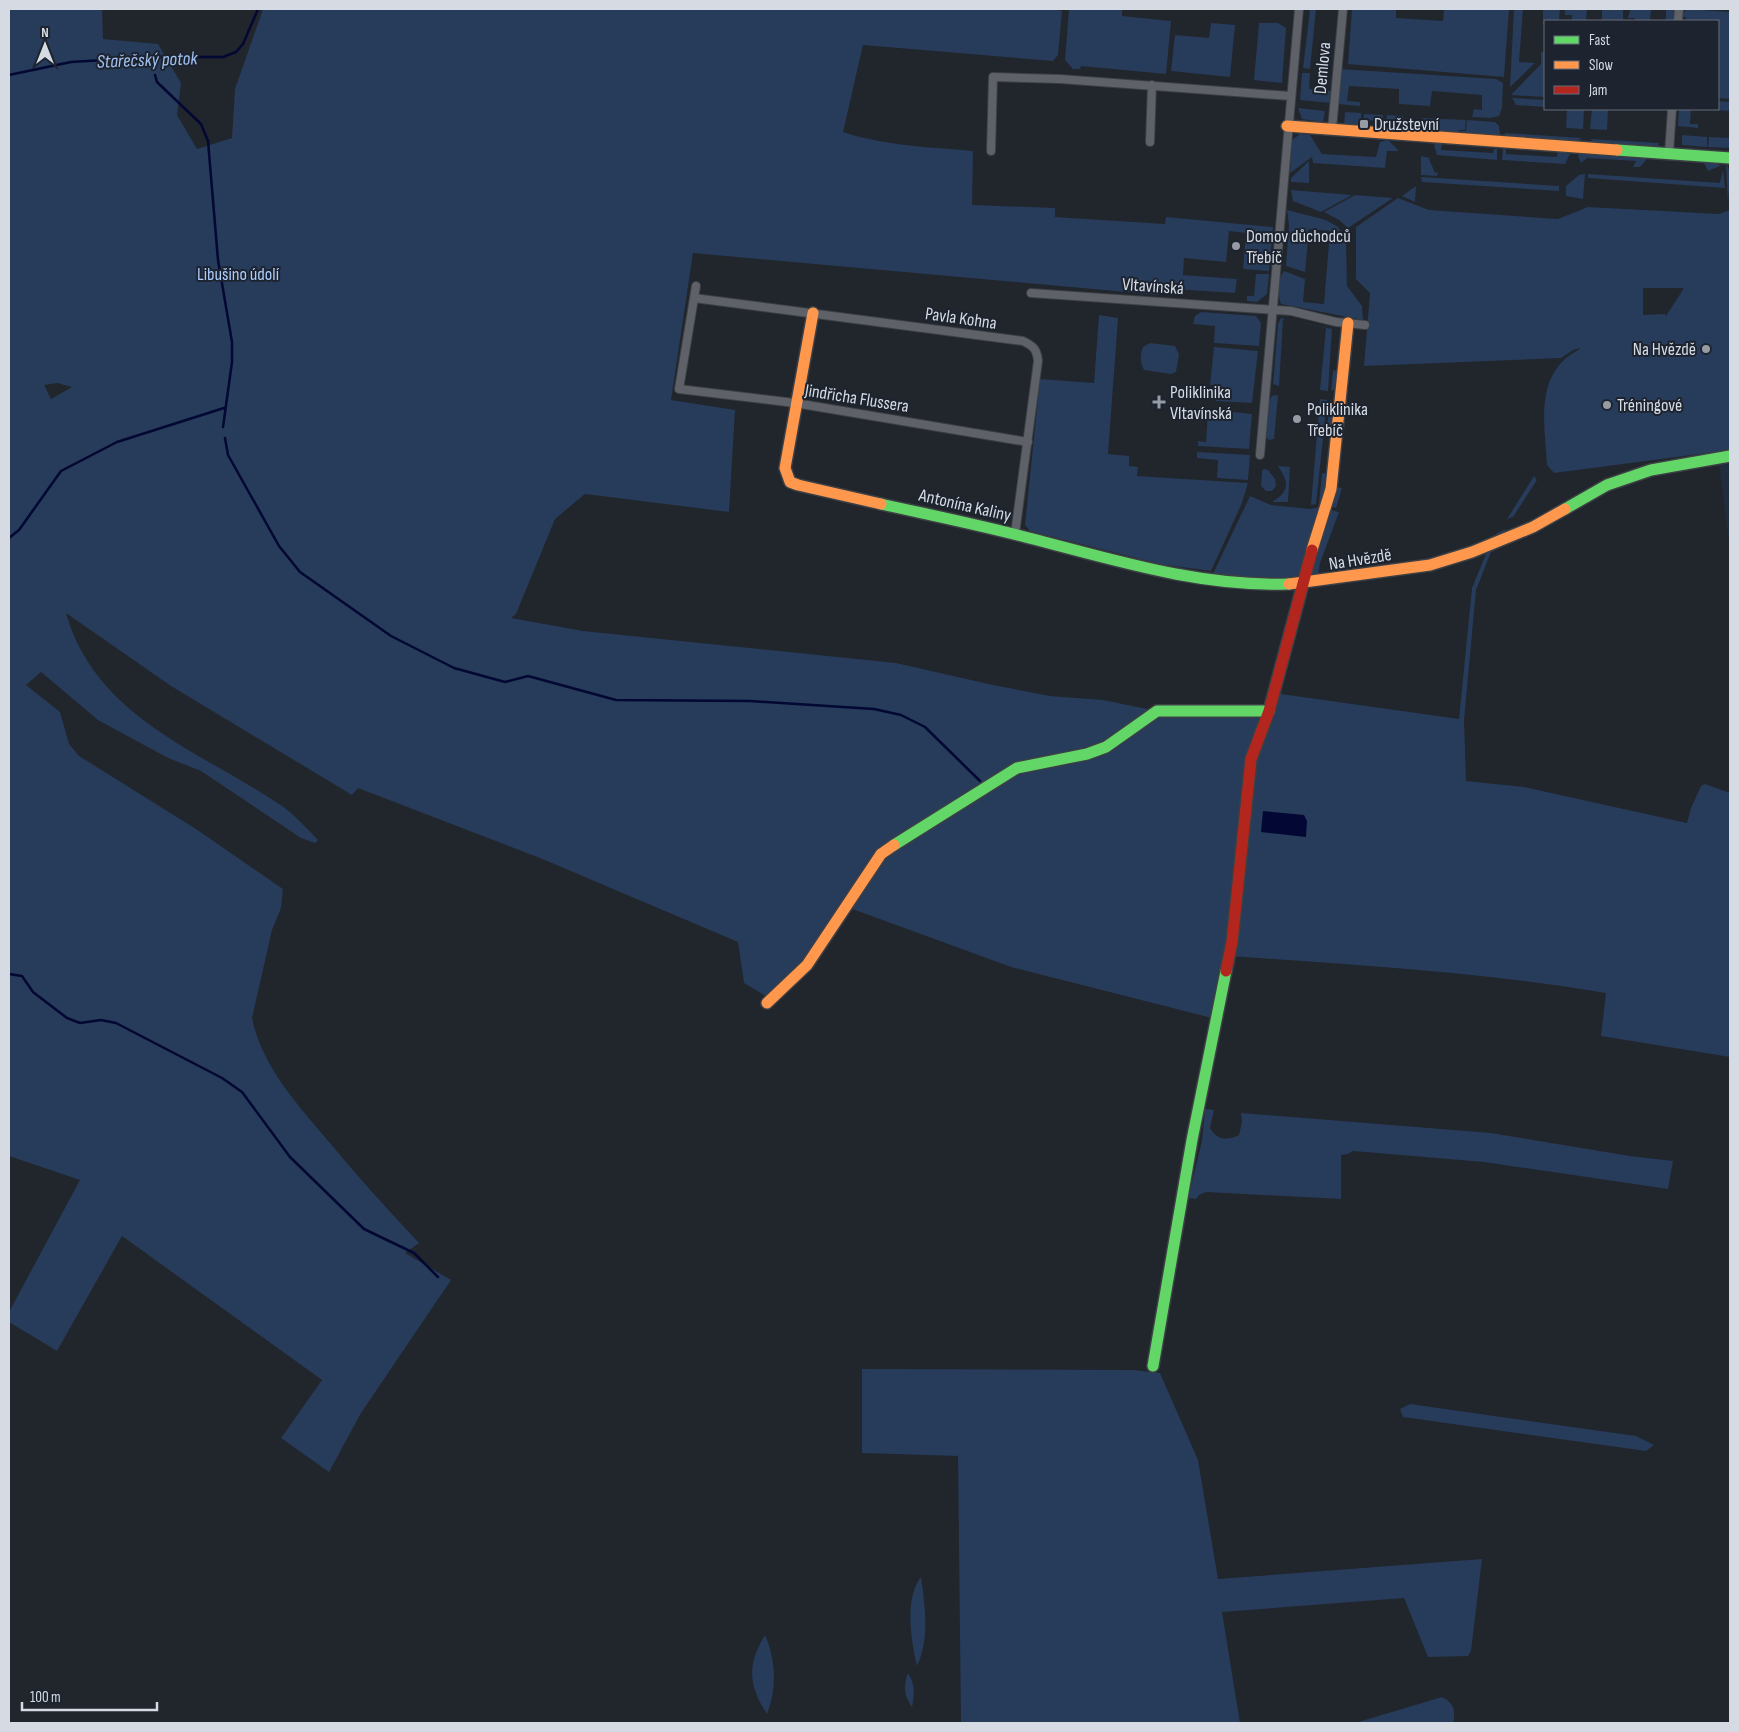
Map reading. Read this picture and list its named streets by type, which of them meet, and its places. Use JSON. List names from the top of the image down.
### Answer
{
  "streets": {
    "street": [
      "Demlova",
      "Vltavínská",
      "Pavla Kohna",
      "Jindřicha Flussera",
      "Antonína Kaliny",
      "Na Hvězdě"
    ]
  },
  "crossings": [
    ["Pavla Kohna", "Jindřicha Flussera"],
    ["Pavla Kohna", "Antonína Kaliny"],
    ["Jindřicha Flussera", "Antonína Kaliny"],
    ["Antonína Kaliny", "Na Hvězdě"]
  ],
  "water": ["Stařečský potok"],
  "parks": ["Libušino údolí"],
  "places": {
    "transit": ["Družstevní"],
    "other": [
      "Domov důchodců Třebíč",
      "Na Hvězdě",
      "Tréningové",
      "Poliklinika Třebíč"
    ],
    "health": ["Poliklinika Vltavínská"]
  },
  "legend": ["Fast", "Slow", "Jam"],
  "scale_bar": "100 m",
  "north": "top"
}
